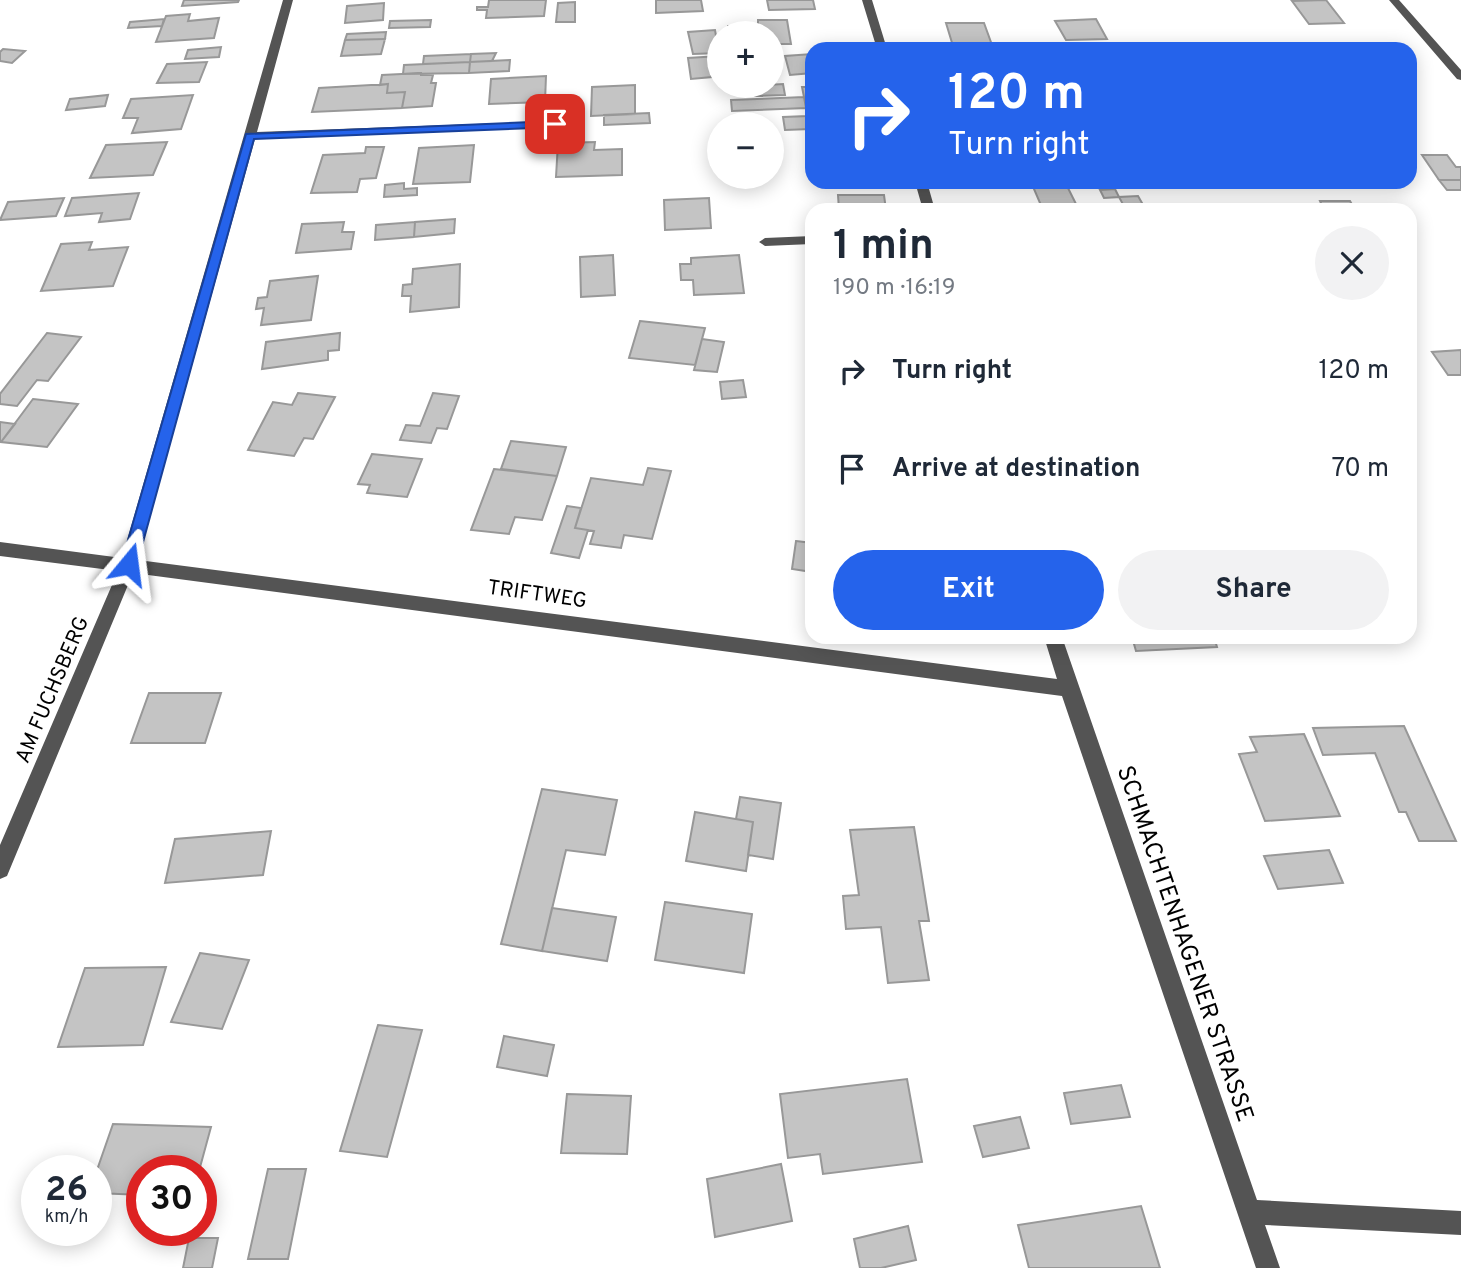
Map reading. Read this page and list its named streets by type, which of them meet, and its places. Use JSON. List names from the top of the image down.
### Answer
{
  "streets": {
    "street": ["TRIFTWEG", "AM FUCHSBERG", "SCHMACHTENHAGENER STRASSE"]
  },
  "crossings": [
    ["TRIFTWEG", "AM FUCHSBERG"],
    ["TRIFTWEG", "SCHMACHTENHAGENER STRASSE"]
  ],
  "page": {
    "map_buttons": ["+", "−"],
    "turn": ["120 m", "Turn right"],
    "heading": ["1 min", "190 m · 16:19"],
    "list": [
      {
        "name": "Turn right",
        "value": "120 m"
      },
      {
        "name": "Arrive at destination",
        "value": "70 m"
      }
    ],
    "buttons": ["Exit", "Share"],
    "speed": "26 km/h",
    "limit": "30"
  }
}
